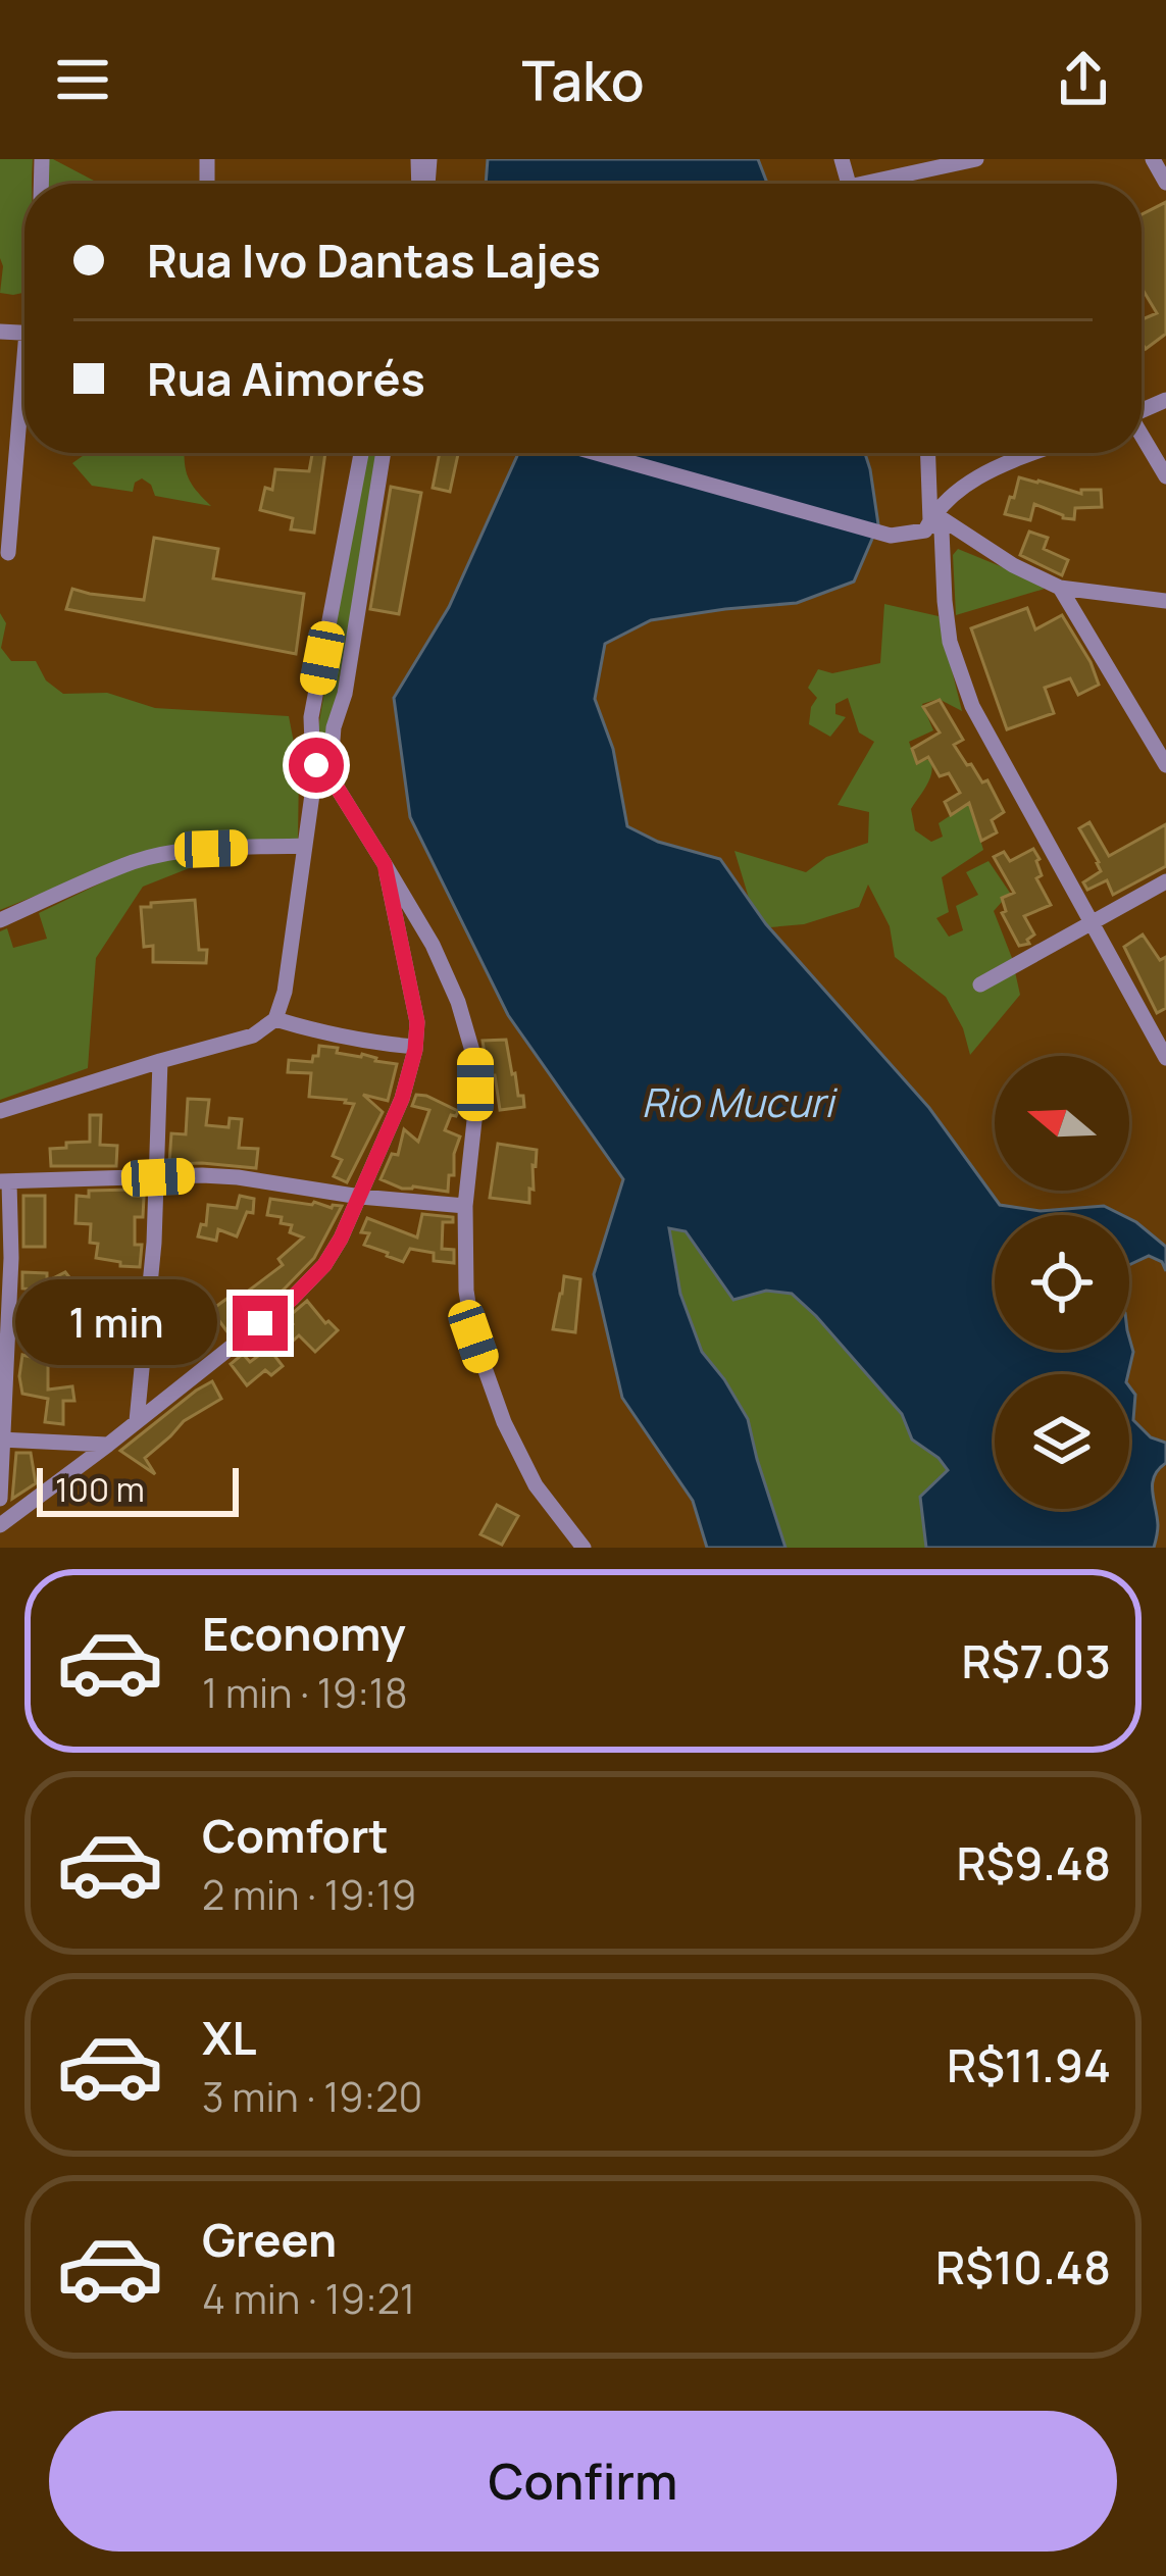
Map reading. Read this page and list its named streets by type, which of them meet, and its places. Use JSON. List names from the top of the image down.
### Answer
{
  "water": ["Rio Mucuri"],
  "scale_bar": "100 m",
  "north": "left",
  "page": {
    "header": "Tako",
    "banner": ["Rua Ivo Dantas Lajes", "Rua Aimorés"],
    "bubble": "1 min",
    "scale": "100 m",
    "list": [
      {
        "name": "Economy",
        "note": "1 min · 19:18",
        "value": "R$7.03"
      },
      {
        "name": "Comfort",
        "note": "2 min · 19:19",
        "value": "R$9.48"
      },
      {
        "name": "XL",
        "note": "3 min · 19:20",
        "value": "R$11.94"
      },
      {
        "name": "Green",
        "note": "4 min · 19:21",
        "value": "R$10.48"
      }
    ],
    "buttons": "Confirm"
  }
}
